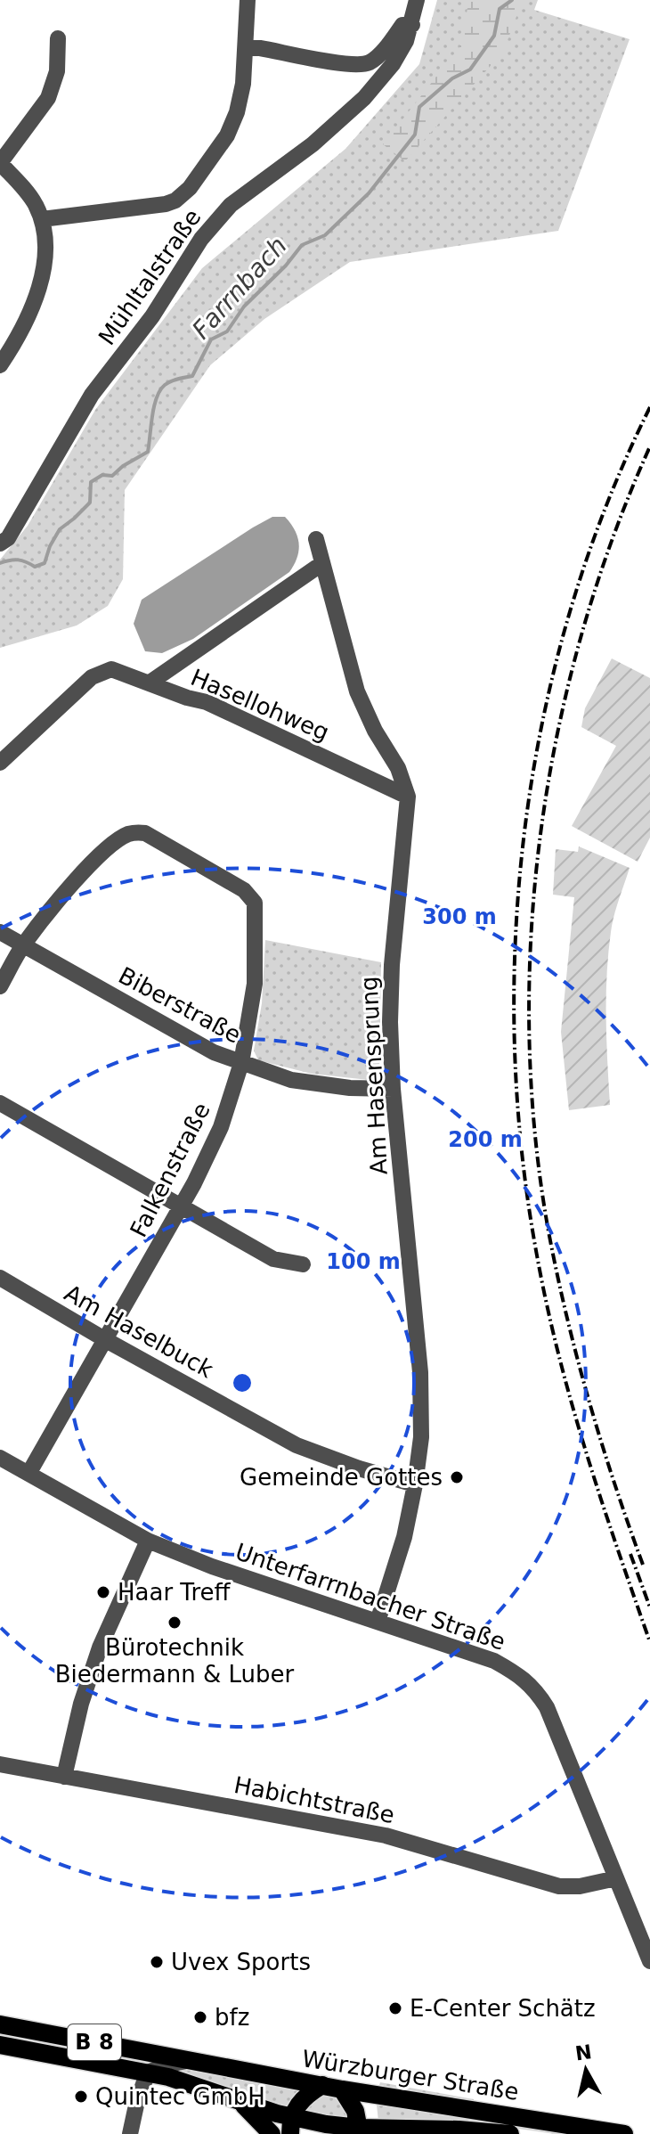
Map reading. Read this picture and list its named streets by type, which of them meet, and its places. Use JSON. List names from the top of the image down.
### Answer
{
  "streets": {
    "main road": ["B 8", "Würzburger Straße"],
    "street": [
      "Mühltalstraße",
      "Hasellohweg",
      "Biberstraße",
      "Am Hasensprung",
      "Falkenstraße",
      "Am Haselbuck",
      "Unterfarrnbacher Straße",
      "Habichtstraße"
    ]
  },
  "crossings": [
    ["Hasellohweg", "Am Hasensprung"],
    ["Biberstraße", "Am Hasensprung"],
    ["Biberstraße", "Falkenstraße"],
    ["Am Hasensprung", "Am Haselbuck"],
    ["Am Hasensprung", "Unterfarrnbacher Straße"],
    ["Falkenstraße", "Am Haselbuck"],
    ["Falkenstraße", "Unterfarrnbacher Straße"],
    ["Unterfarrnbacher Straße", "Habichtstraße"]
  ],
  "water": ["Farrnbach"],
  "places": [
    "Gemeinde Gottes",
    "Haar Treff",
    "Bürotechnik Biedermann & Luber",
    "Uvex Sports",
    "E-Center Schätz",
    "bfz",
    "Quintec GmbH"
  ],
  "north": "top",
  "rings": ["300 m", "200 m", "100 m"]
}
